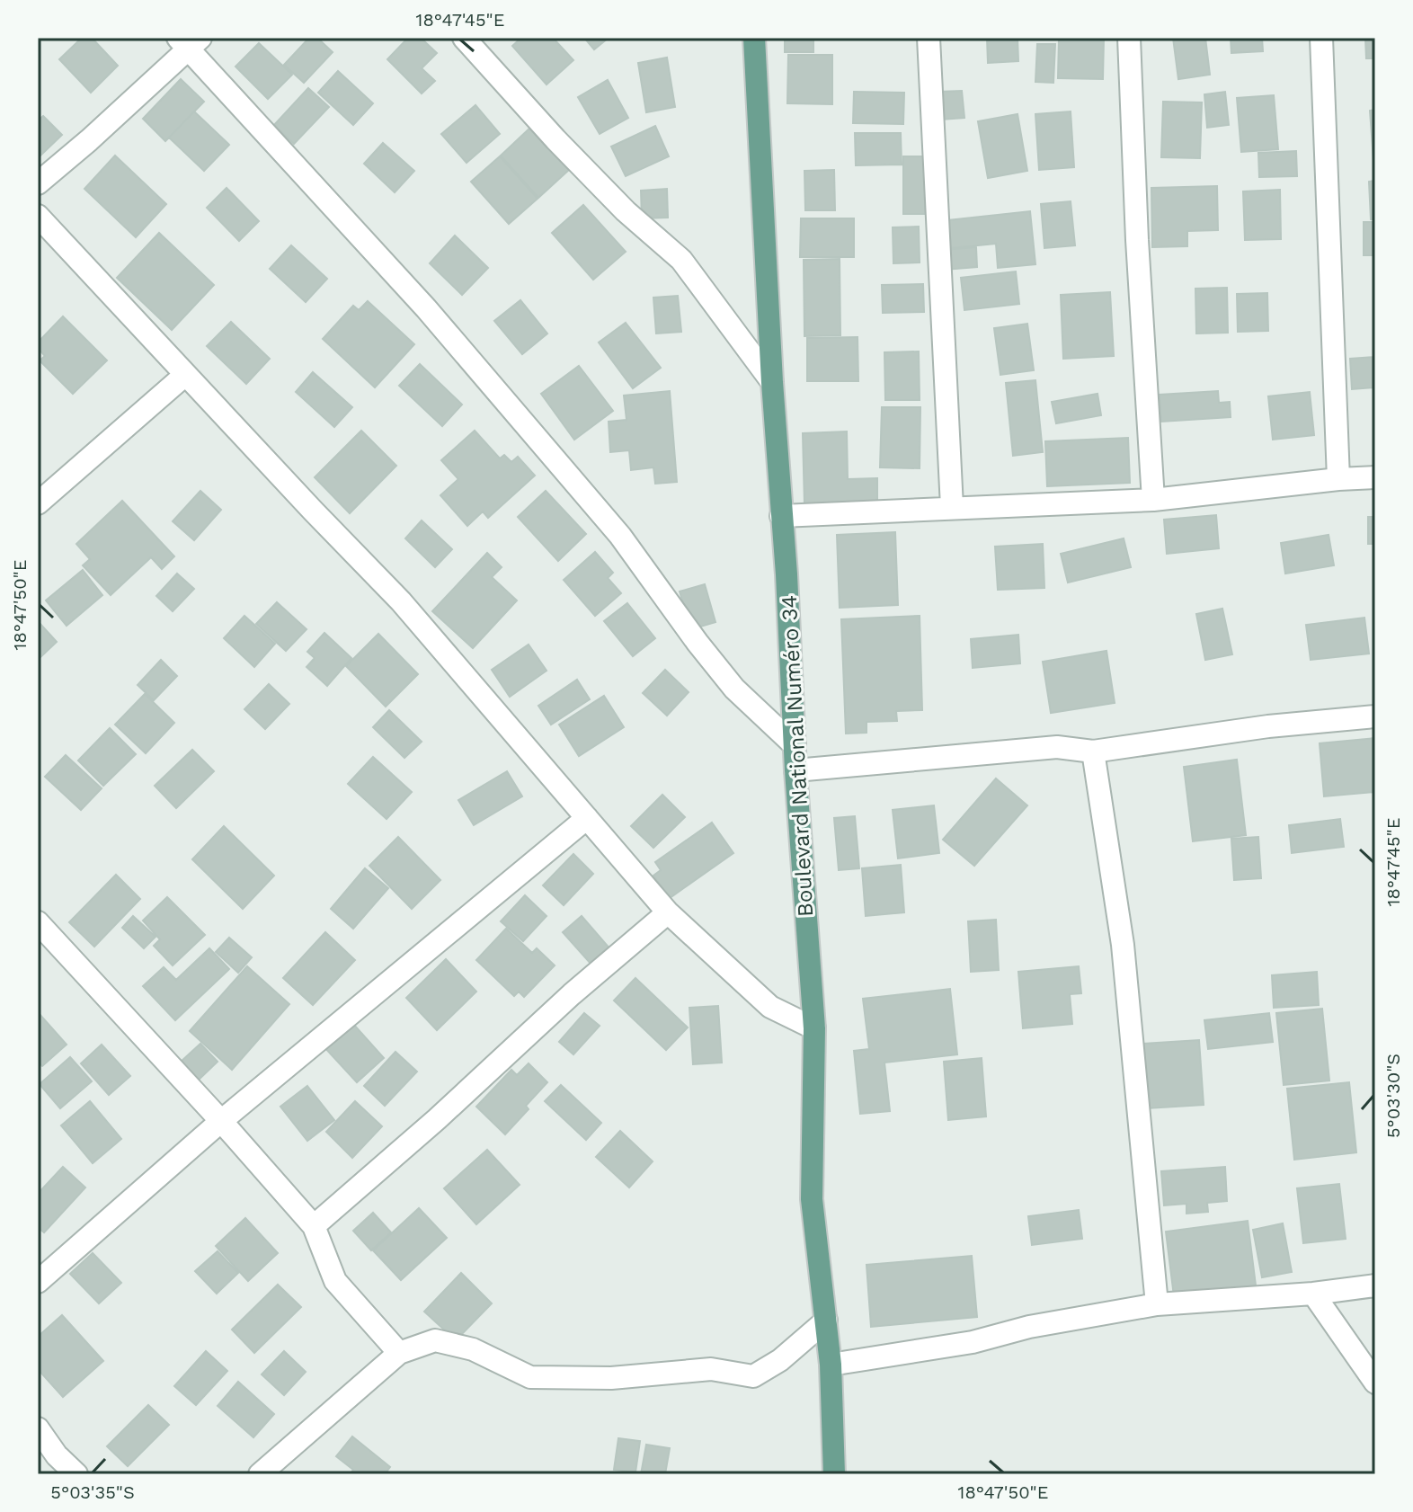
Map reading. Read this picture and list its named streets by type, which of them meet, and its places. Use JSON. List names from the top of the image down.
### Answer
{
  "streets": {
    "main road": ["Boulevard National Numéro 34"]
  },
  "coordinates": [
    "18°47'45\"E",
    "18°47'50\"E",
    "5°03'30\"S",
    "5°03'35\"S"
  ]
}
